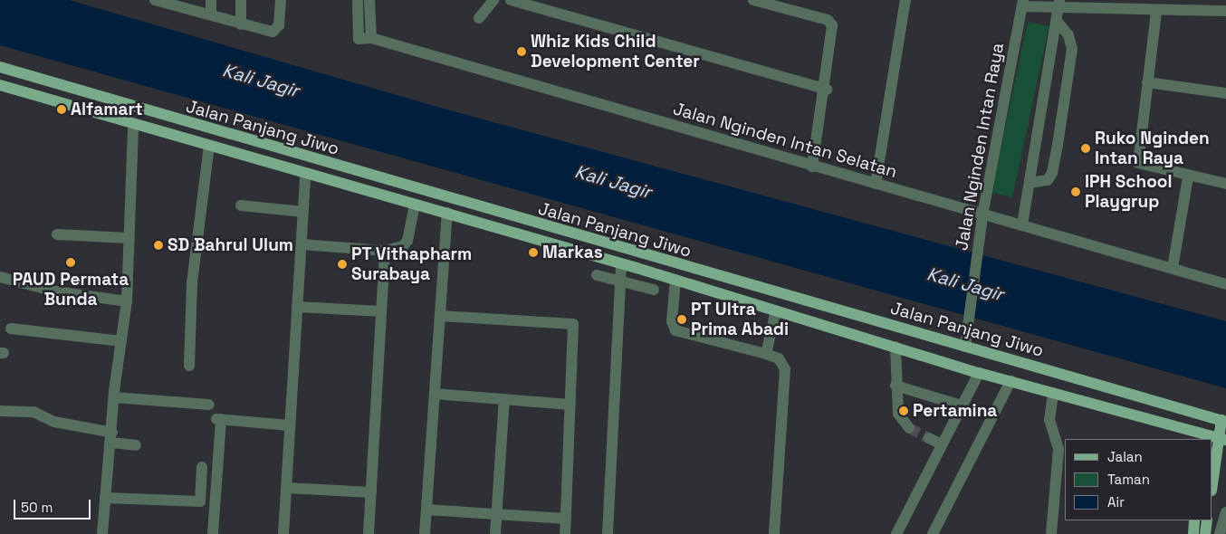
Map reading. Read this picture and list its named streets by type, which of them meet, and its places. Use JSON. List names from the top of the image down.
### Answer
{
  "streets": {
    "main road": ["Jalan Panjang Jiwo"],
    "street": ["Jalan Nginden Intan Selatan", "Jalan Nginden Intan Raya"]
  },
  "crossings": [
    ["Jalan Panjang Jiwo", "Jalan Nginden Intan Raya"],
    ["Jalan Nginden Intan Selatan", "Jalan Nginden Intan Raya"]
  ],
  "water": ["Kali Jagir"],
  "places": [
    "Whiz Kids Child Development Center",
    "Alfamart",
    "Ruko Nginden Intan Raya",
    "IPH School Playgrup",
    "SD Bahrul Ulum",
    "Markas",
    "PAUD Permata Bunda",
    "PT Vithapharm Surabaya",
    "PT Ultra Prima Abadi",
    "Pertamina"
  ],
  "legend": ["Jalan", "Taman", "Air"],
  "scale_bar": "50 m"
}
